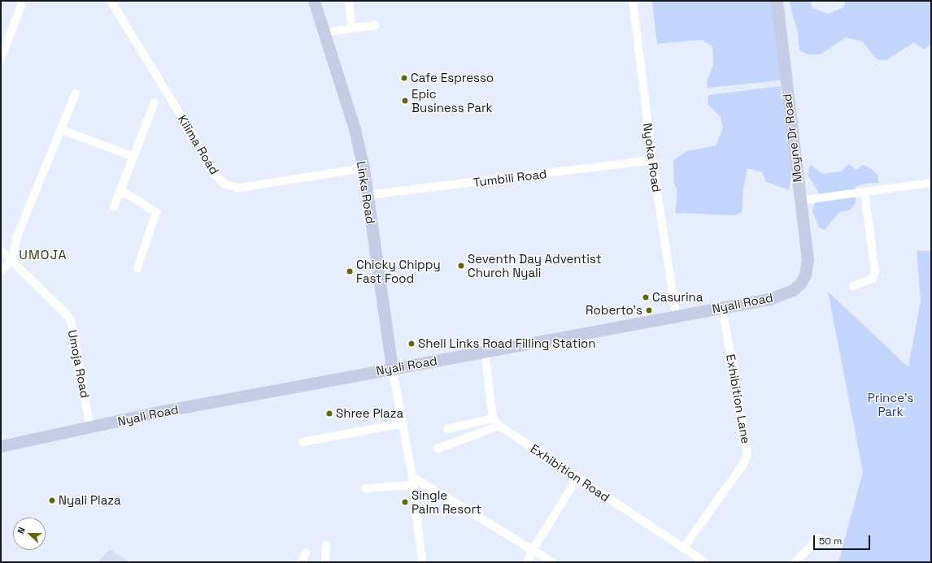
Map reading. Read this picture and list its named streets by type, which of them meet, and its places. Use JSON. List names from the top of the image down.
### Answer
{
  "streets": {
    "main road": ["Moyne Dr Road", "Links Road", "Nyali Road"],
    "street": [
      "Kilima Road",
      "Nyoka Road",
      "Tumbili Road",
      "Umoja Road",
      "Exhibition Lane",
      "Exhibition Road"
    ]
  },
  "crossings": [
    ["Moyne Dr Road", "Nyali Road"],
    ["Kilima Road", "Links Road"],
    ["Nyoka Road", "Tumbili Road"],
    ["Nyoka Road", "Nyali Road"],
    ["Tumbili Road", "Links Road"],
    ["Links Road", "Nyali Road"],
    ["Nyali Road", "Umoja Road"],
    ["Nyali Road", "Exhibition Lane"],
    ["Exhibition Lane", "Exhibition Road"]
  ],
  "districts": ["UMOJA"],
  "parks": ["Prince's Park"],
  "places": [
    "Cafe Espresso",
    "Epic Business Park",
    "Seventh Day Adventist Church Nyali",
    "Chicky Chippy Fast Food",
    "Casurina",
    "Roberto's",
    "Shell Links Road Filling Station",
    "Shree Plaza",
    "Nyali Plaza",
    "Single Palm Resort"
  ],
  "scale_bar": "50 m",
  "north": "left"
}
